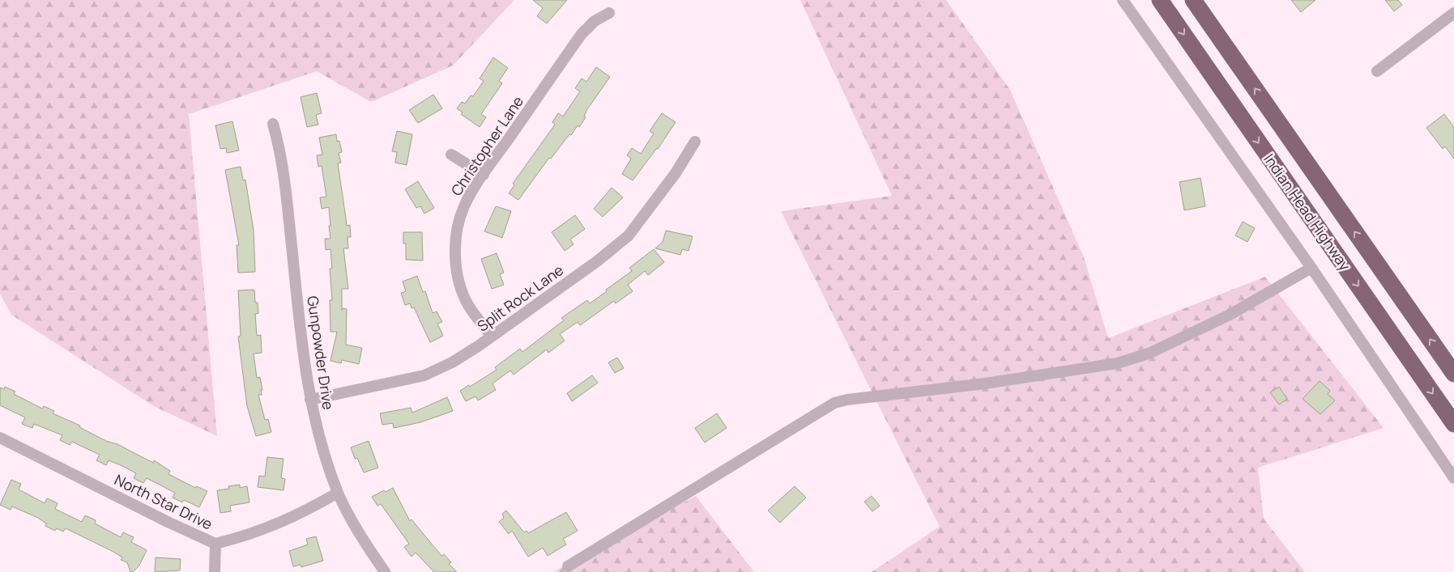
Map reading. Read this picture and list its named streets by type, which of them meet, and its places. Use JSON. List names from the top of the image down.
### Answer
{
  "streets": {
    "highway": ["Indian Head Highway"],
    "street": [
      "Christopher Lane",
      "Split Rock Lane",
      "Gunpowder Drive",
      "North Star Drive"
    ]
  },
  "crossings": [
    ["Christopher Lane", "Split Rock Lane"],
    ["Split Rock Lane", "Gunpowder Drive"],
    ["Gunpowder Drive", "North Star Drive"]
  ]
}
